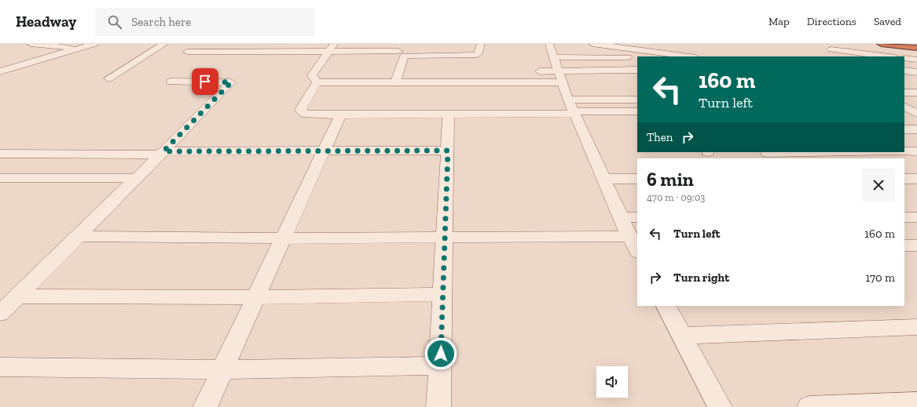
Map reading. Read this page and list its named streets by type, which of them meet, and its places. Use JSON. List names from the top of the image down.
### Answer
{
  "page": {
    "header": "Headway",
    "search": "Search here",
    "nav": ["Map", "Directions", "Saved"],
    "turn": ["160 m", "Turn left"],
    "then": "Then",
    "heading": ["6 min", "470 m · 09:03"],
    "list": [
      {
        "name": "Turn left",
        "value": "160 m"
      },
      {
        "name": "Turn right",
        "value": "170 m"
      }
    ]
  }
}
